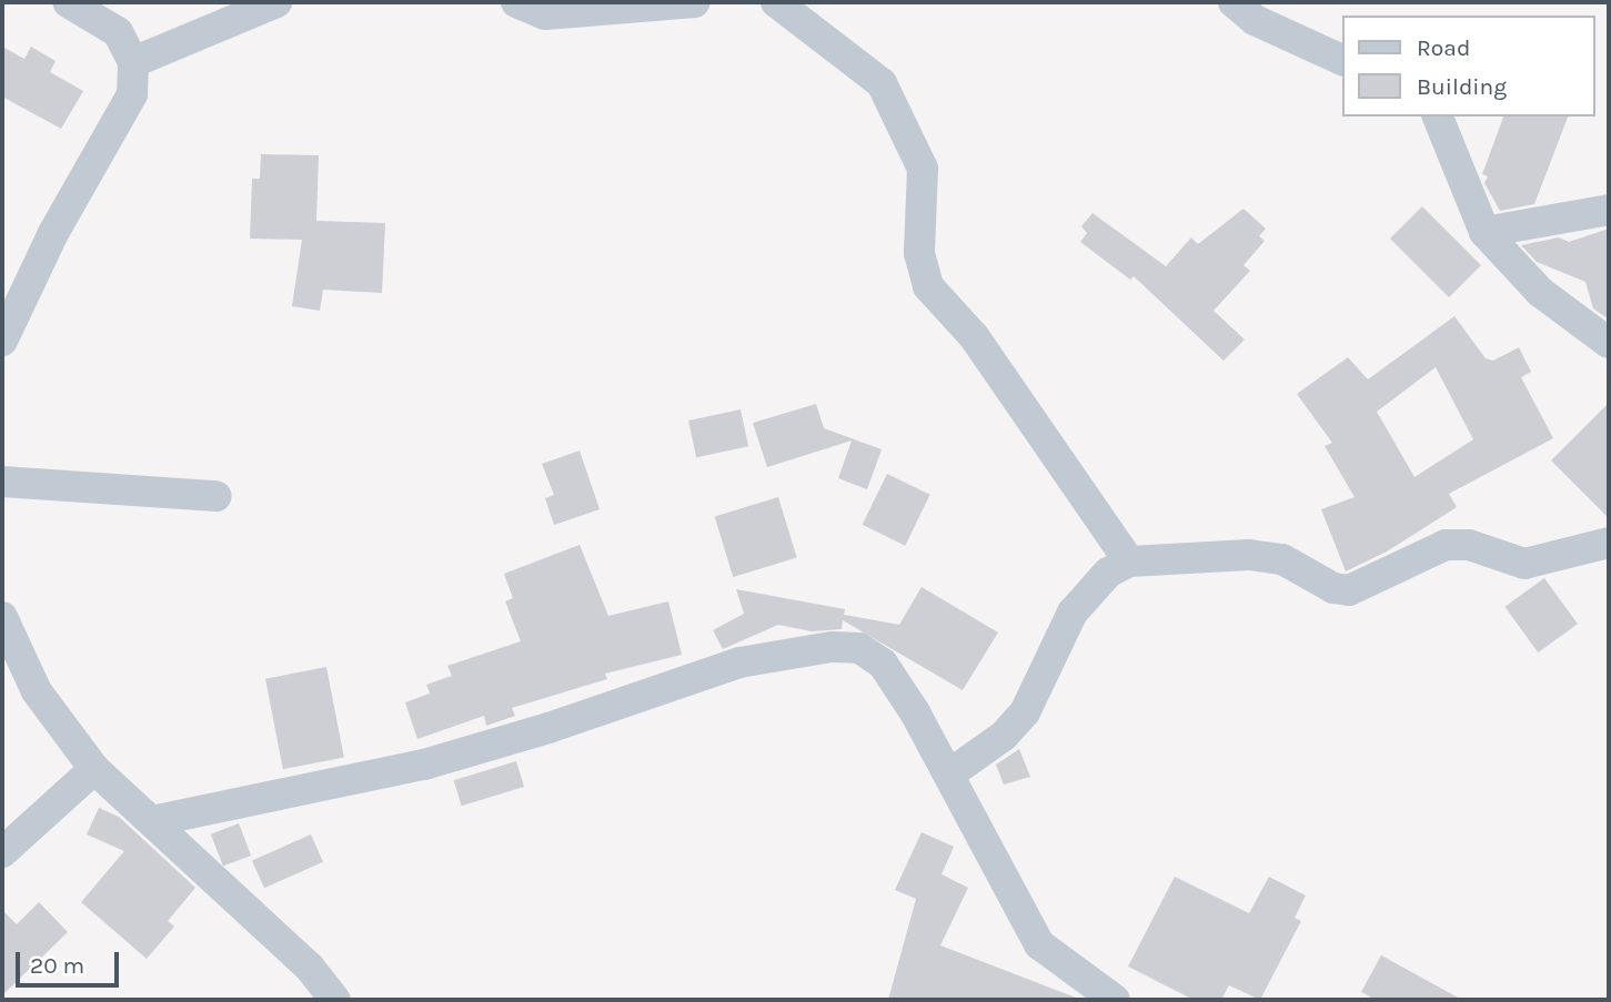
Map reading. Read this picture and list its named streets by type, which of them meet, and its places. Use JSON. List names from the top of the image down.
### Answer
{
  "legend": ["Road", "Building"],
  "scale_bar": "20 m"
}
